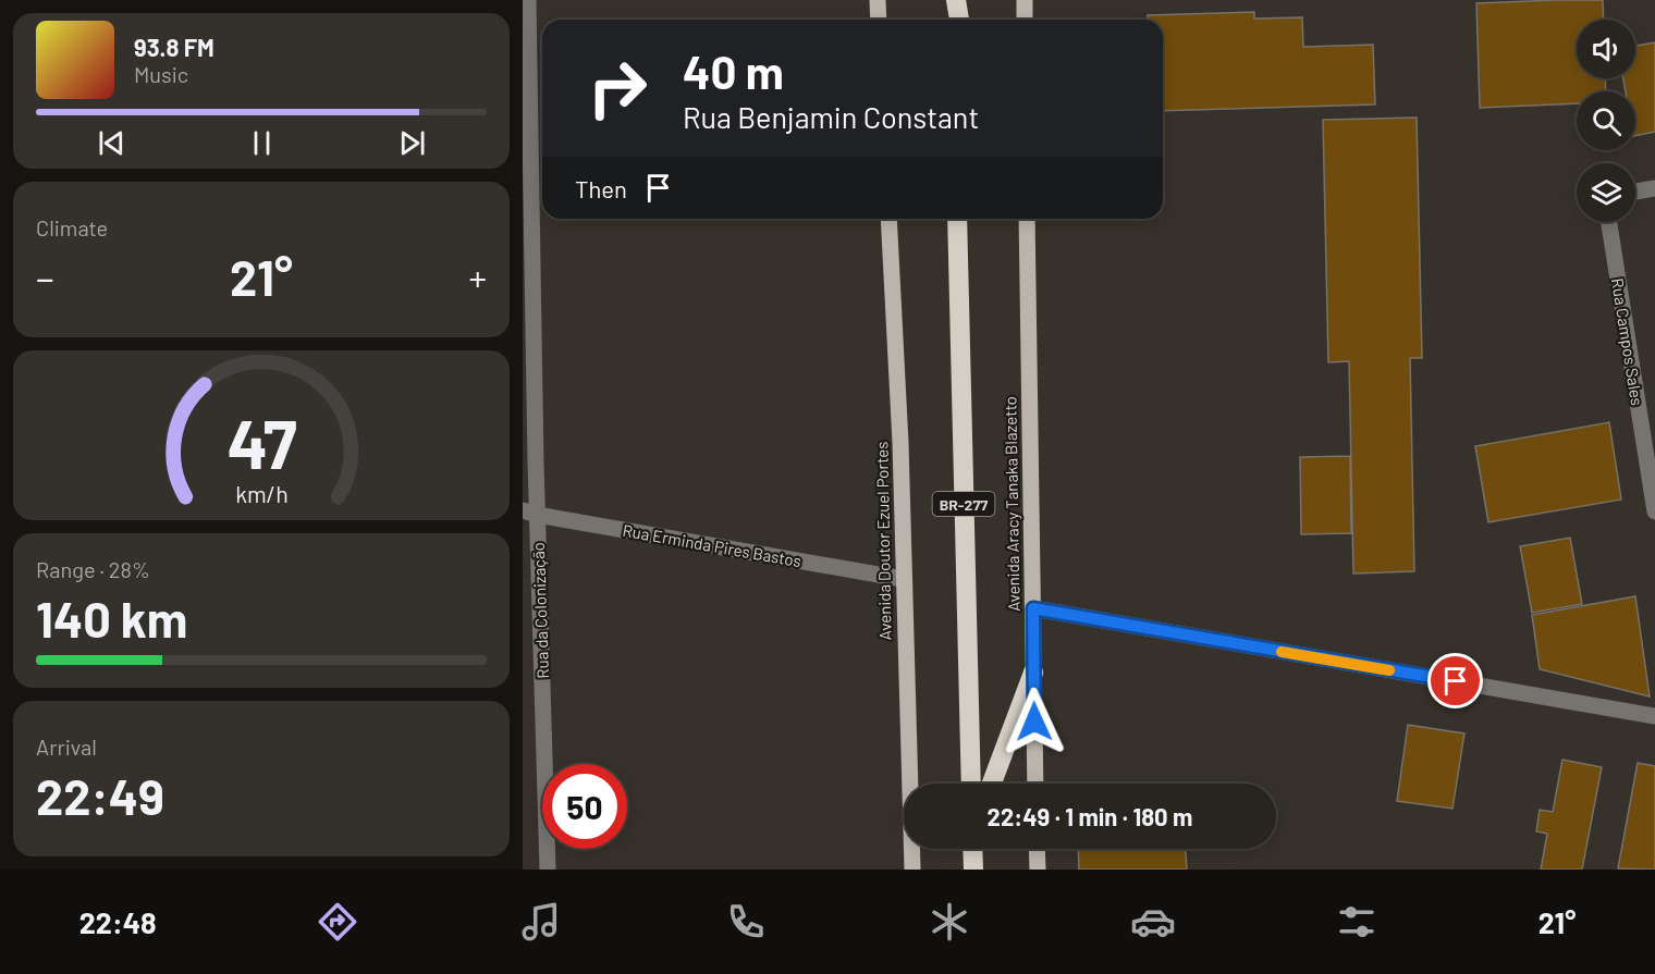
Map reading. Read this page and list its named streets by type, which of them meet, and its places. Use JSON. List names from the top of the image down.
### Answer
{
  "streets": {
    "highway": ["BR-277"],
    "main road": ["Avenida Aracy Tanaka Blazetto", "Avenida Doutor Ezuel Portes"],
    "street": ["Rua Campos Sales", "Rua Erminda Pires Bastos", "Rua da Colonização"]
  },
  "crossings": [
    ["Avenida Doutor Ezuel Portes", "Rua Erminda Pires Bastos"],
    ["Rua Erminda Pires Bastos", "Rua da Colonização"]
  ],
  "page": {
    "turn": ["40 m", "Rua Benjamin Constant"],
    "song": ["93.8 FM", "Music"],
    "then": "Then",
    "tile": [
      "Climate",
      ["Range · 28%", "140 km"],
      ["Arrival", "22:49"]
    ],
    "heat": ["−", "21°", "+"],
    "limit": "50",
    "trip": "22:49 · 1 min · 180 m",
    "tabs": ["22:48", "21°"],
    "gauge": ["47", "km/h"]
  }
}
